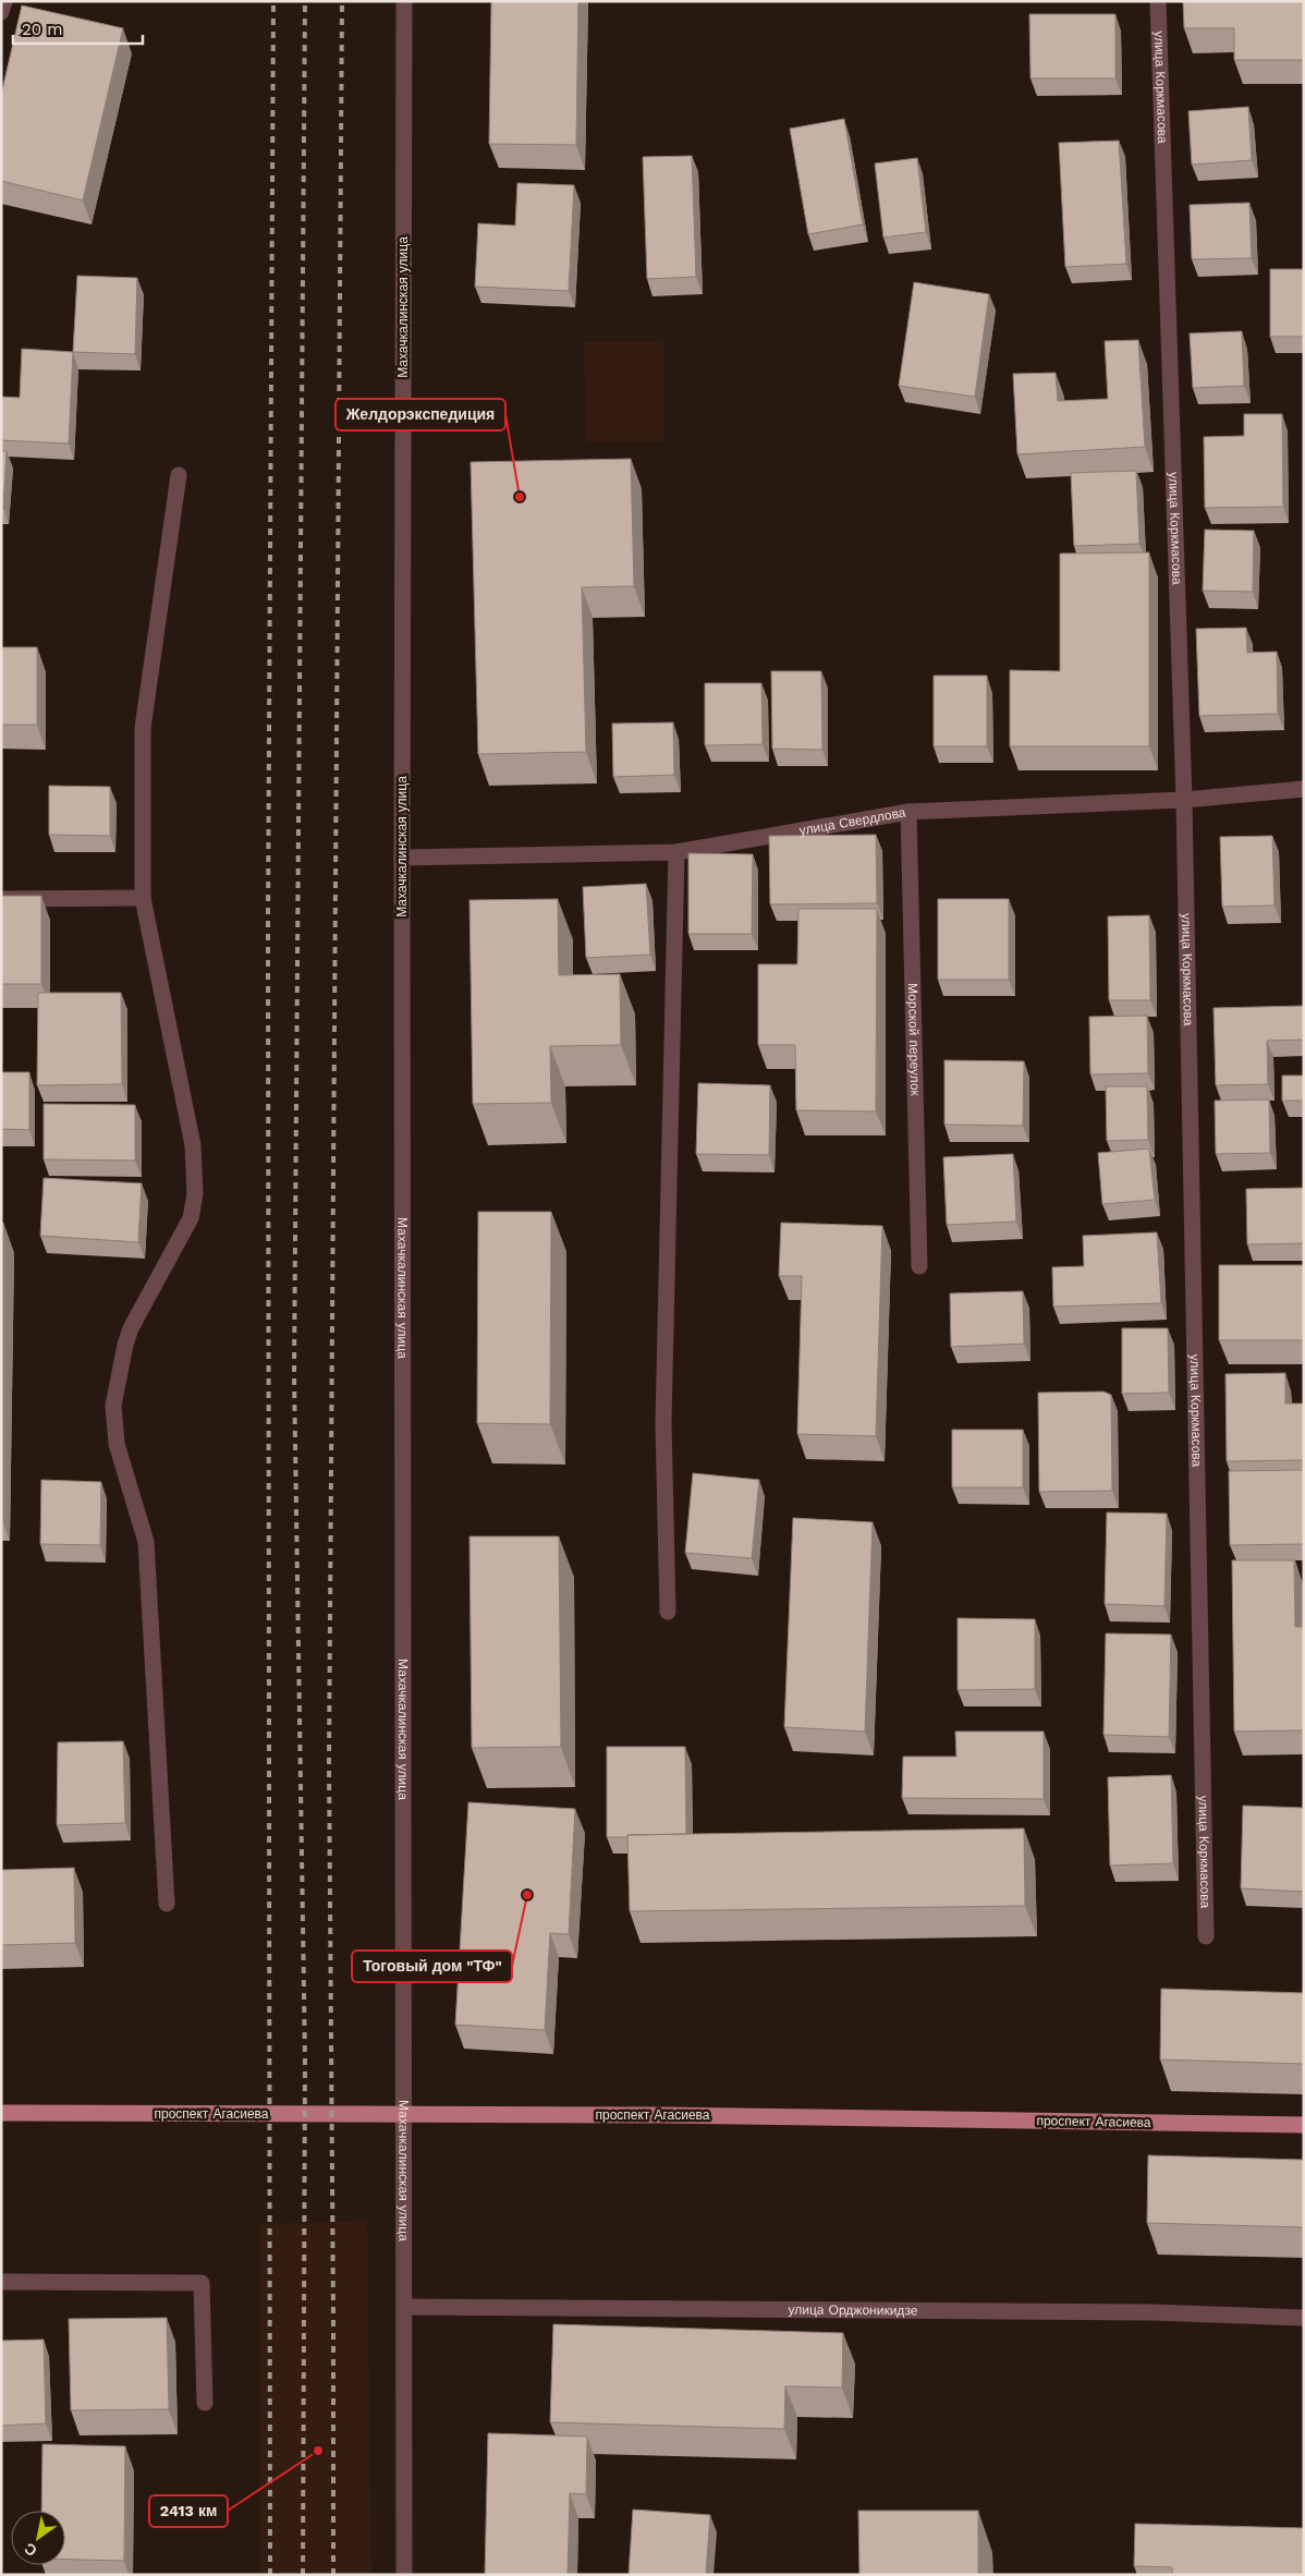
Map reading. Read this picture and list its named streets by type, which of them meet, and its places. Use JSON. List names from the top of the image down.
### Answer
{
  "streets": {
    "main road": ["проспект Агасиева"],
    "street": [
      "улица Коркмасова",
      "Махачкалинская улица",
      "улица Свердлова",
      "Морской переулок",
      "улица Орджоникидзе"
    ]
  },
  "crossings": [
    ["улица Коркмасова", "улица Свердлова"],
    ["Махачкалинская улица", "улица Свердлова"],
    ["Махачкалинская улица", "улица Орджоникидзе"],
    ["улица Свердлова", "Морской переулок"]
  ],
  "places": ["Желдорэкспедиция", "Тоговый дом \"ТФ\"", "2413 км"],
  "scale_bar": "20 m",
  "north": "bottom left"
}
